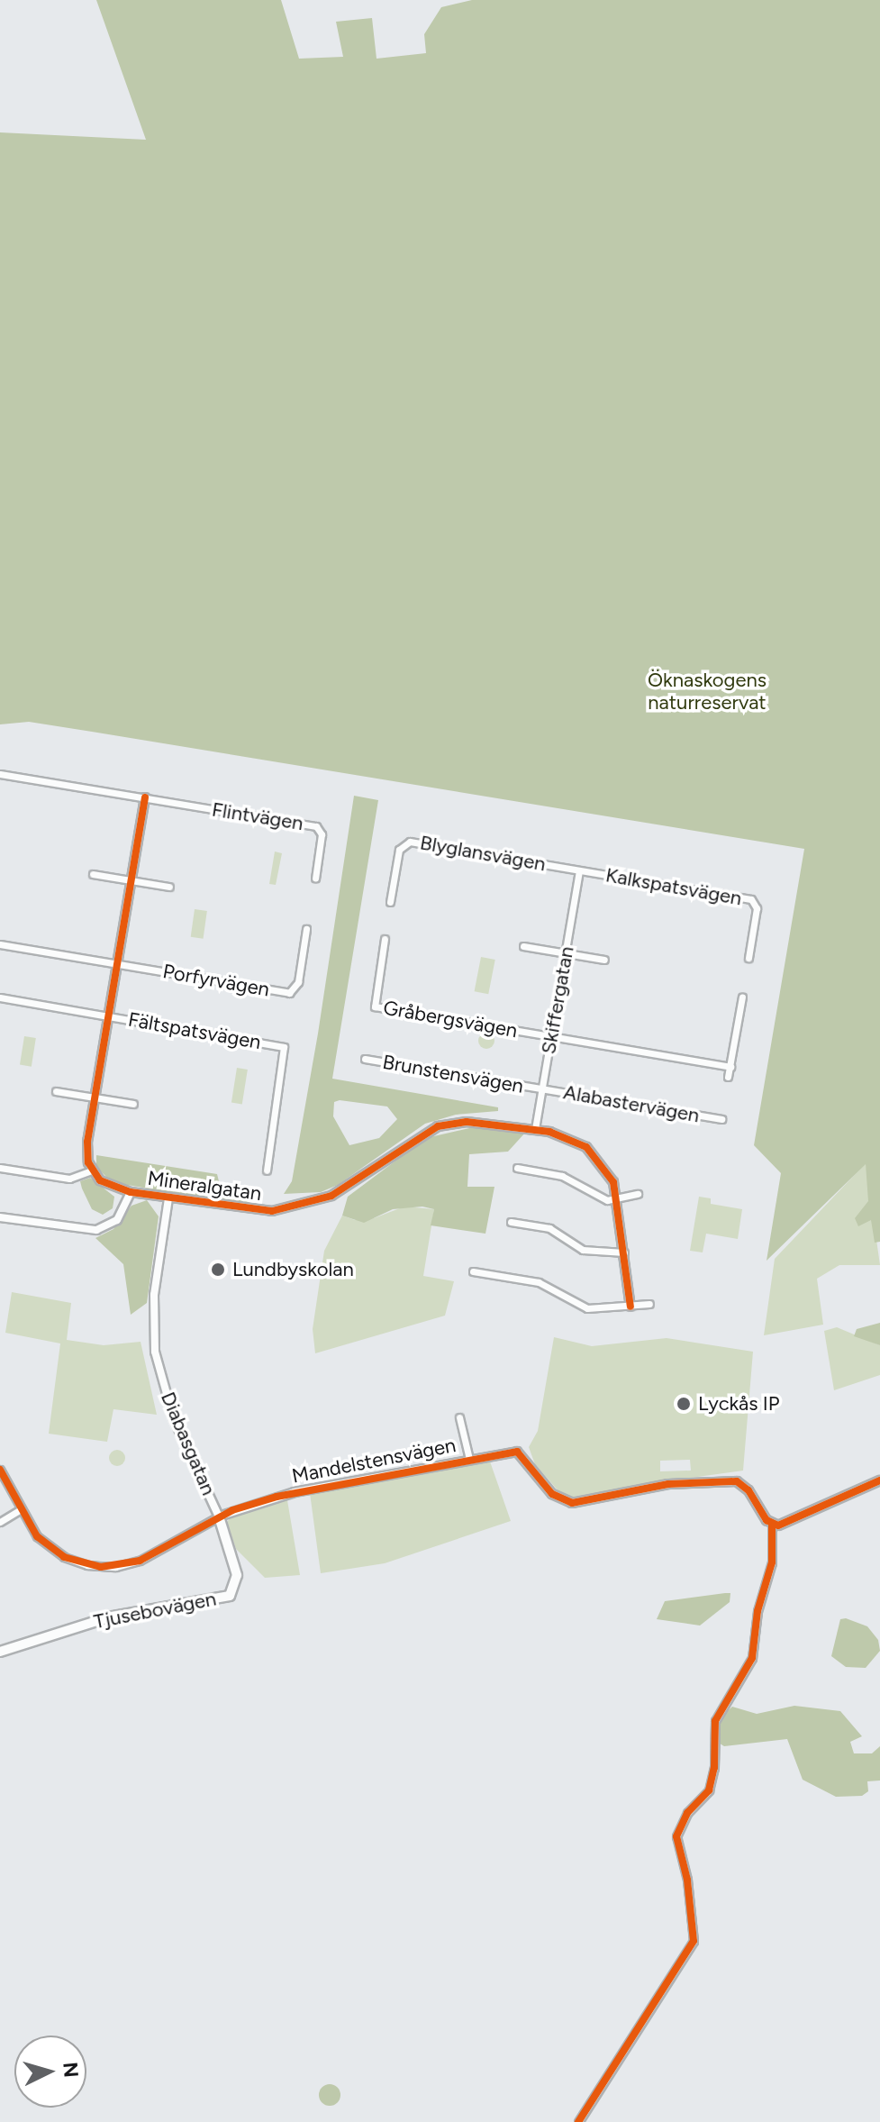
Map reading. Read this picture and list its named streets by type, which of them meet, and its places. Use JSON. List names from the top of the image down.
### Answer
{
  "streets": {
    "main road": ["Tjusebovägen"],
    "street": [
      "Flintvägen",
      "Blyglansvägen",
      "Kalkspatsvägen",
      "Porfyrvägen",
      "Skiffergatan",
      "Gråbergsvägen",
      "Fältspatsvägen",
      "Brunstensvägen",
      "Alabastervägen",
      "Mineralgatan",
      "Diabasgatan",
      "Mandelstensvägen"
    ]
  },
  "crossings": [
    ["Blyglansvägen", "Kalkspatsvägen"],
    ["Blyglansvägen", "Skiffergatan"],
    ["Kalkspatsvägen", "Skiffergatan"],
    ["Skiffergatan", "Gråbergsvägen"],
    ["Skiffergatan", "Brunstensvägen"],
    ["Skiffergatan", "Alabastervägen"],
    ["Skiffergatan", "Mineralgatan"],
    ["Brunstensvägen", "Alabastervägen"],
    ["Mineralgatan", "Diabasgatan"],
    ["Diabasgatan", "Mandelstensvägen"],
    ["Diabasgatan", "Tjusebovägen"],
    ["Mandelstensvägen", "Tjusebovägen"]
  ],
  "parks": ["Öknaskogens naturreservat"],
  "places": ["Lundbyskolan", "Lyckås IP"],
  "north": "right"
}
